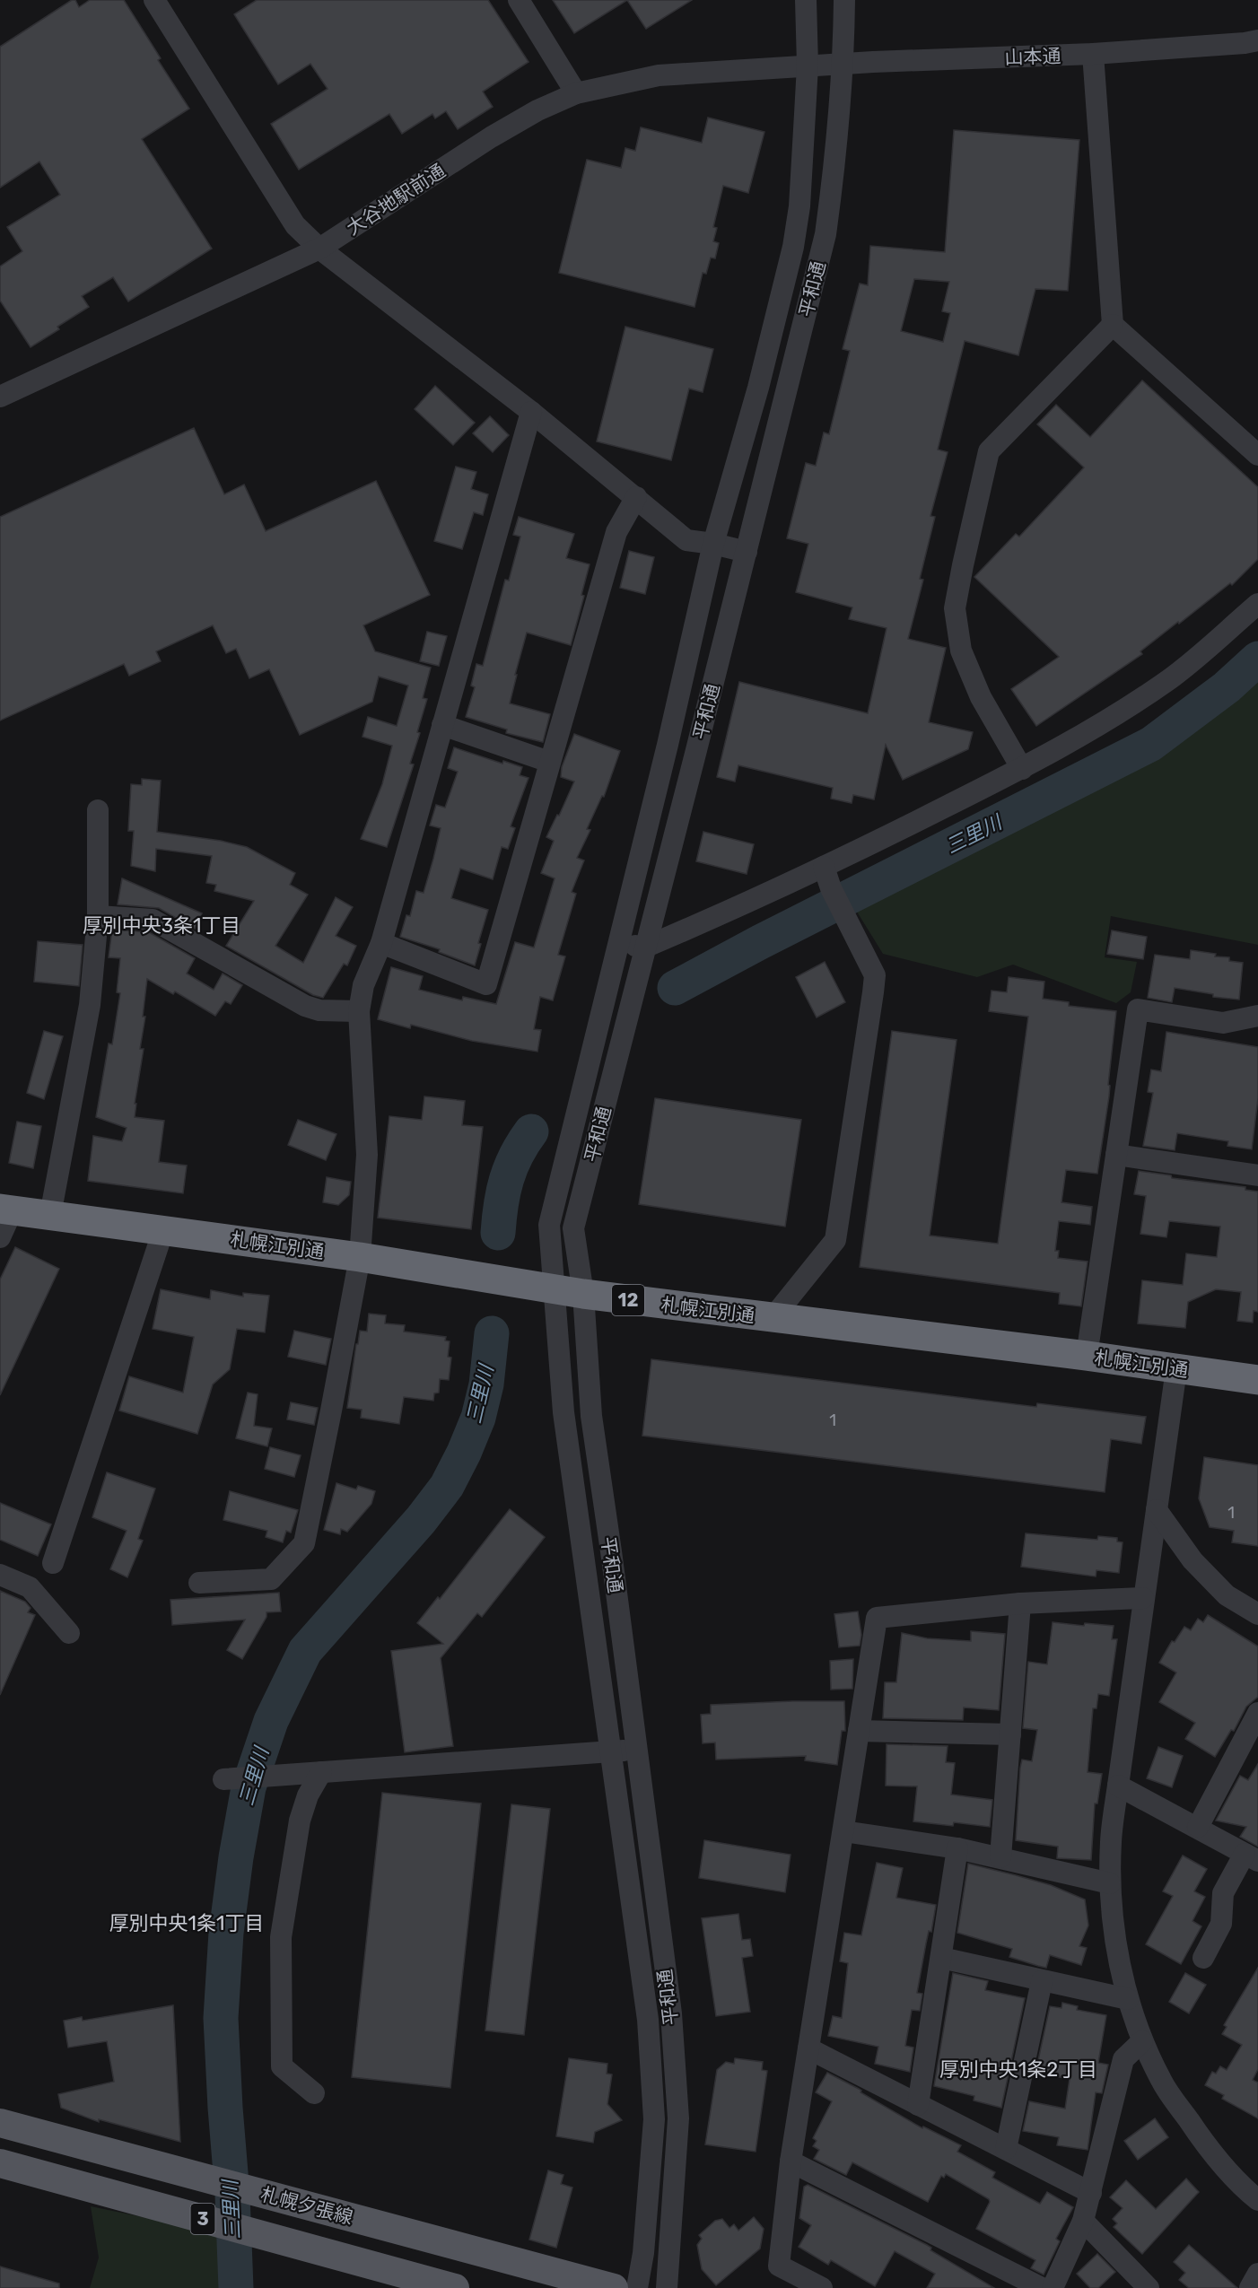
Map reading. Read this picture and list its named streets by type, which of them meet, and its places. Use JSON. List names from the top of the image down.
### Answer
{
  "streets": {
    "highway": ["札幌江別通", "12"],
    "main road": ["札幌夕張線", "3"],
    "street": ["山本通", "大谷地駅前通", "平和通"]
  },
  "crossings": [
    ["山本通", "大谷地駅前通"],
    ["山本通", "平和通"],
    ["大谷地駅前通", "平和通"],
    ["平和通", "札幌江別通"]
  ],
  "districts": ["厚別中央3条1丁目", "厚別中央1条1丁目", "厚別中央1条2丁目"],
  "water": ["三里川"],
  "house_numbers": ["1", "1"]
}
